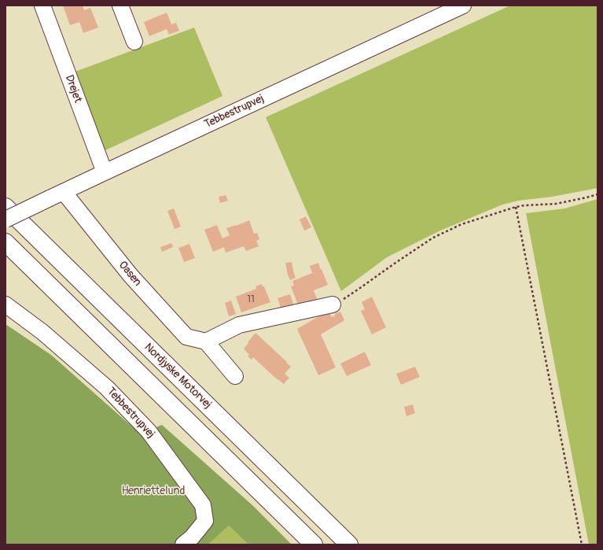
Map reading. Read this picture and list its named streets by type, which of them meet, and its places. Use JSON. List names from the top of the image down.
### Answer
{
  "streets": {
    "highway": ["Nordjyske Motorvej"],
    "street": ["Drejet", "Tebbestrupvej", "Oasen"]
  },
  "crossings": [
    ["Drejet", "Tebbestrupvej"],
    ["Tebbestrupvej", "Oasen"]
  ],
  "parks": ["Henriettelund"],
  "house_numbers": ["11"]
}
